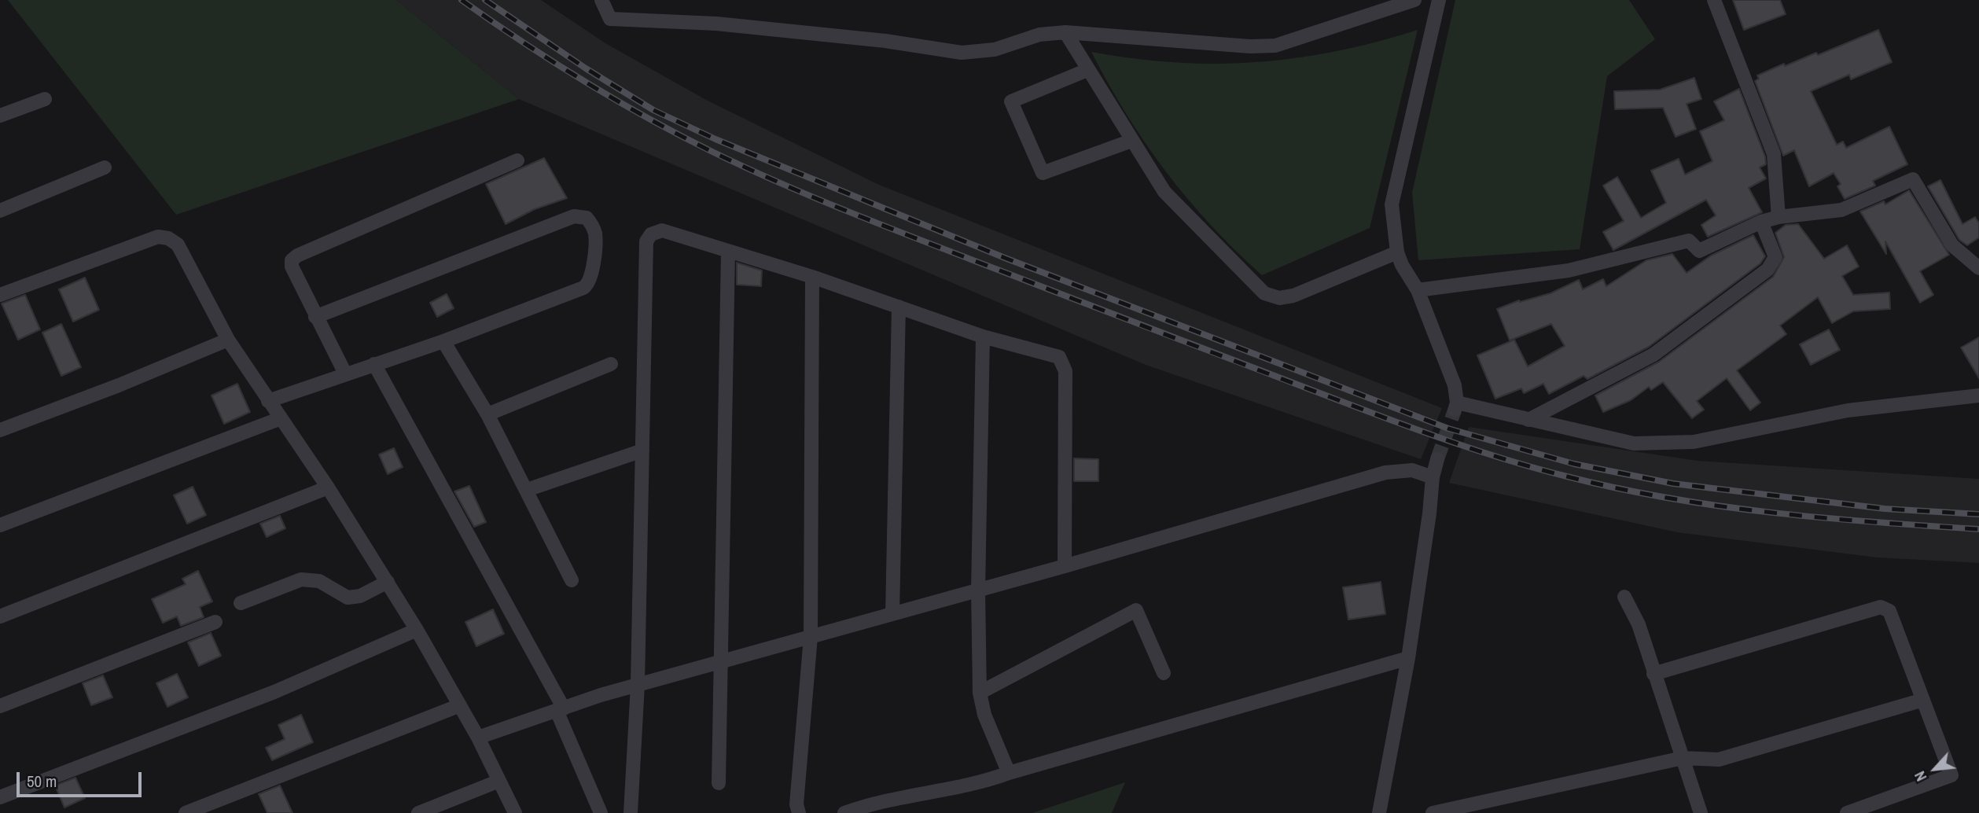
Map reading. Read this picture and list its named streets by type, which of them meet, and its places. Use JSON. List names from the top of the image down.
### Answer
{
  "scale_bar": "50 m",
  "north": "bottom left"
}
